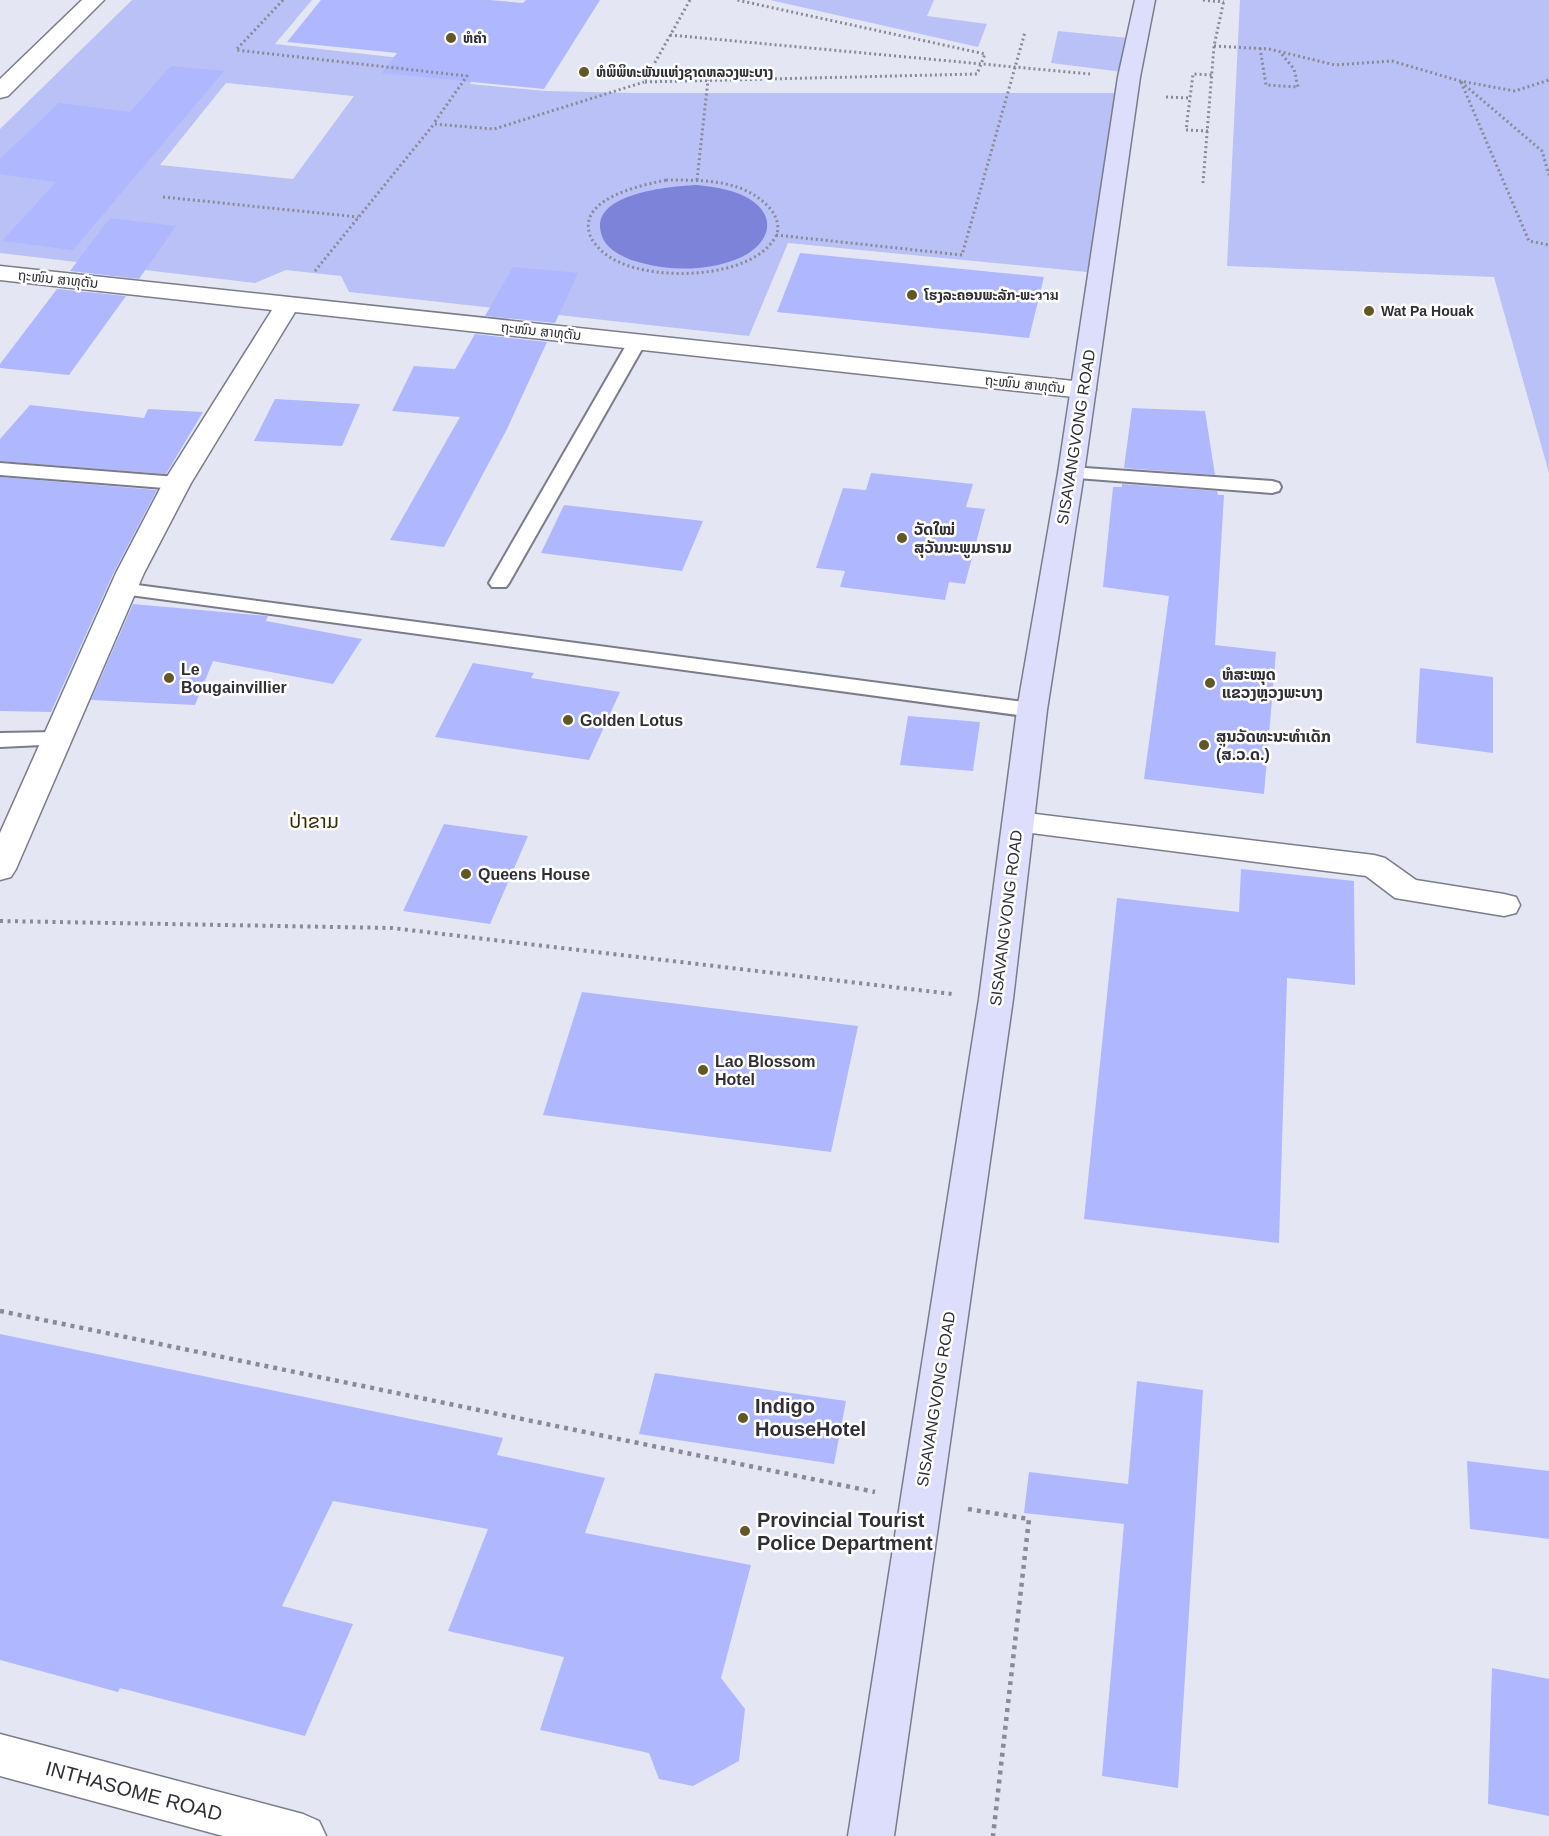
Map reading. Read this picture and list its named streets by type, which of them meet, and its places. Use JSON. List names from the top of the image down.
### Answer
{
  "streets": {
    "main road": ["SISAVANGVONG ROAD"],
    "street": ["ຖະໜົນ ສາທຸຕັນ", "INTHASOME ROAD"]
  },
  "crossings": [
    ["ຖະໜົນ ສາທຸຕັນ", "SISAVANGVONG ROAD"]
  ],
  "districts": ["ປ່າຂາມ"],
  "places": [
    "ຫໍຄຳ",
    "ຫໍພິພິທະພັນແຫ່ງຊາດຫລວງພະບາງ",
    "ໂຮງລະຄອນພະລັກ-ພະวาม",
    "Wat Pa Houak",
    "ວັດໃໝ່ ສຸວັນນະພູມາຣາມ",
    "Le Bougainvillier",
    "ຫໍສະໝຸດ ແຂວງຫຼວງພະບາງ",
    "Golden Lotus",
    "ສູນວັດທະນະທຳເດັກ (ສ.ວ.ດ.)",
    "Queens House",
    "Lao Blossom Hotel",
    "Indigo HouseHotel",
    "Provincial Tourist Police Department"
  ]
}
